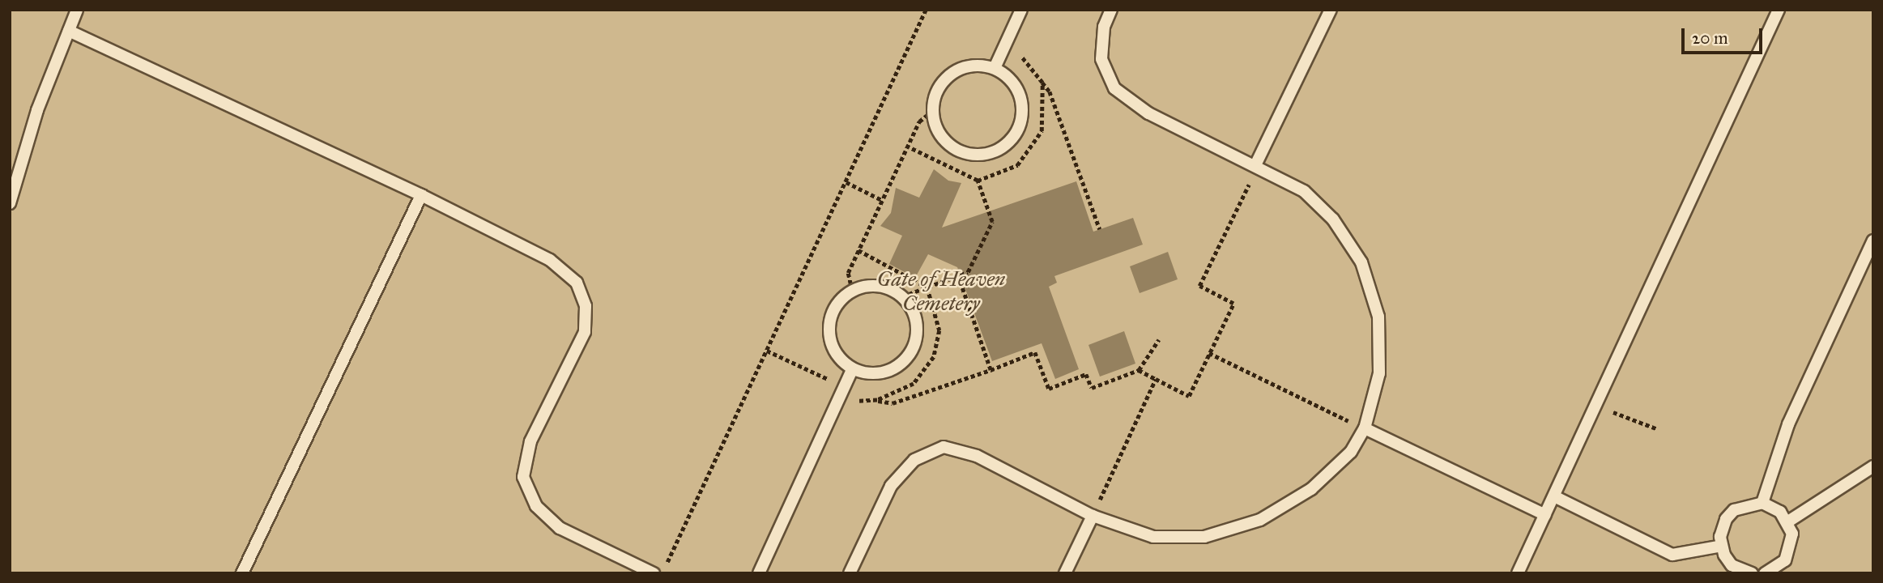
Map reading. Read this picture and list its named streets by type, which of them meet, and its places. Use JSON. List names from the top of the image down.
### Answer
{
  "parks": ["Gate of Heaven Cemetery"],
  "scale_bar": "20 m"
}
